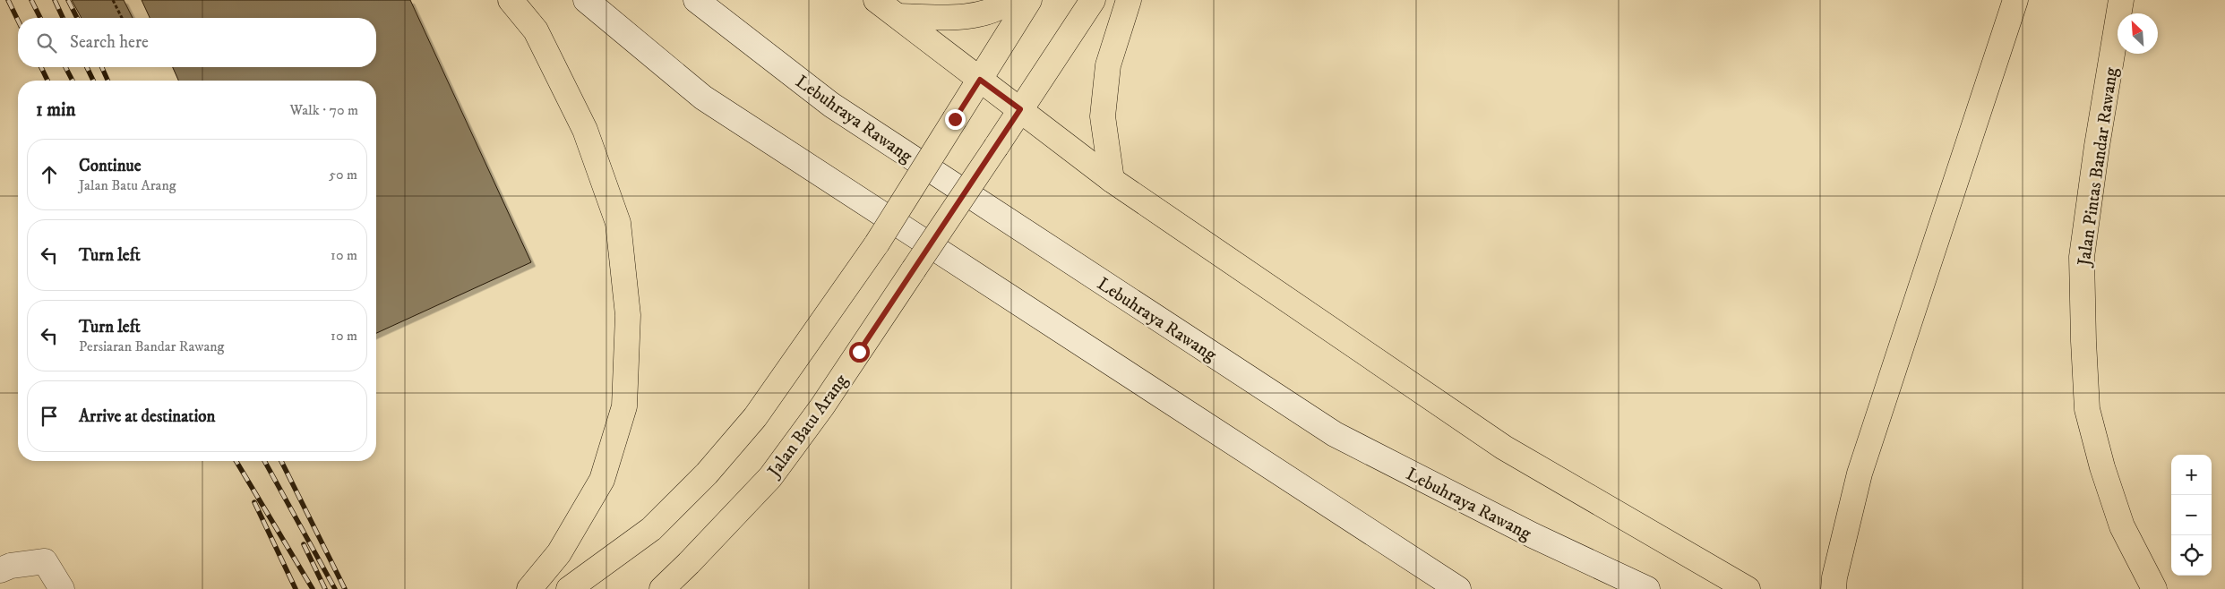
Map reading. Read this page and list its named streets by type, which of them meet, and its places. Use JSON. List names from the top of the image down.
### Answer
{
  "streets": {
    "main road": ["Jalan Pintas Bandar Rawang", "Jalan Batu Arang"],
    "street": ["Lebuhraya Rawang"]
  },
  "north": "top left",
  "page": {
    "search": "Search here",
    "heading": ["1 min", "Walk · 70 m"],
    "list": [
      ["Continue", "Jalan Batu Arang", "50 m"],
      ["Turn left", "10 m"],
      ["Turn left", "Persiaran Bandar Rawang", "10 m"],
      "Arrive at destination"
    ],
    "map_buttons": ["+", "−"]
  }
}
